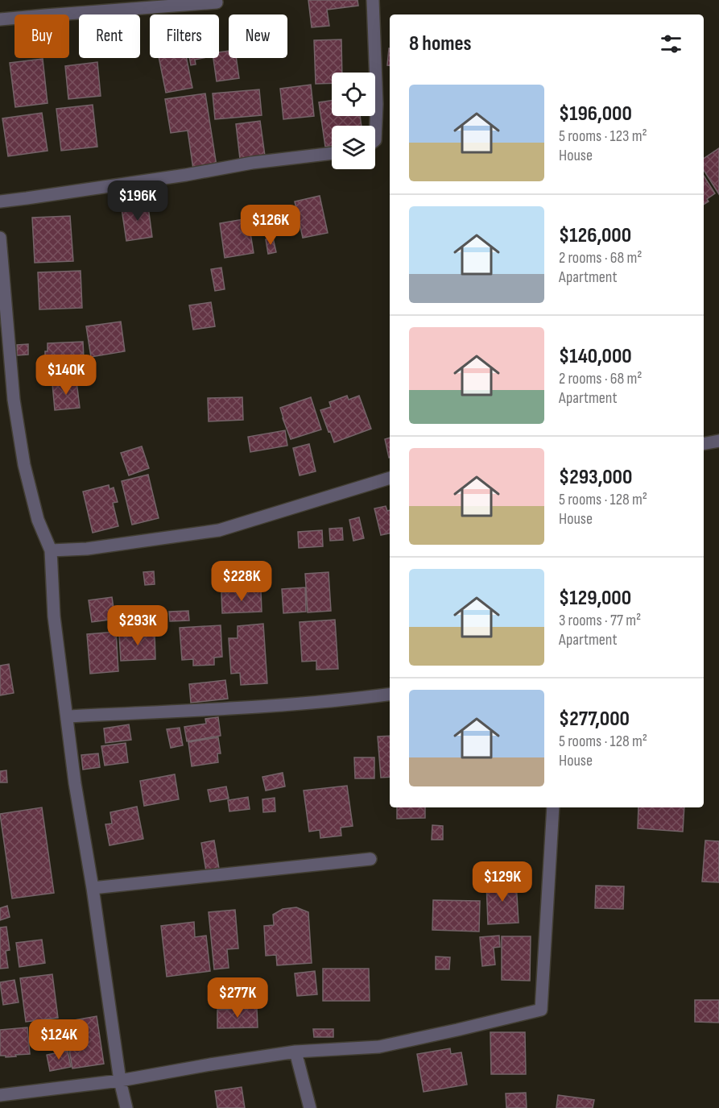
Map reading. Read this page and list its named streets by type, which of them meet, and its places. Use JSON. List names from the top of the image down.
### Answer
{
  "page": {
    "chip": [
      "Buy",
      "Rent",
      "Filters",
      "New"
    ],
    "heading": "8 homes",
    "list": [
      {
        "name": "$196,000",
        "note": "5 rooms · 123 m² · House"
      },
      {
        "name": "$126,000",
        "note": "2 rooms · 68 m² · Apartment"
      },
      {
        "name": "$140,000",
        "note": "2 rooms · 68 m² · Apartment"
      },
      {
        "name": "$293,000",
        "note": "5 rooms · 128 m² · House"
      },
      {
        "name": "$129,000",
        "note": "3 rooms · 77 m² · Apartment"
      },
      {
        "name": "$277,000",
        "note": "5 rooms · 128 m² · House"
      }
    ],
    "price": [
      "$196K",
      "$126K",
      "$140K",
      "$228K",
      "$293K",
      "$129K",
      "$277K",
      "$124K"
    ]
  }
}
